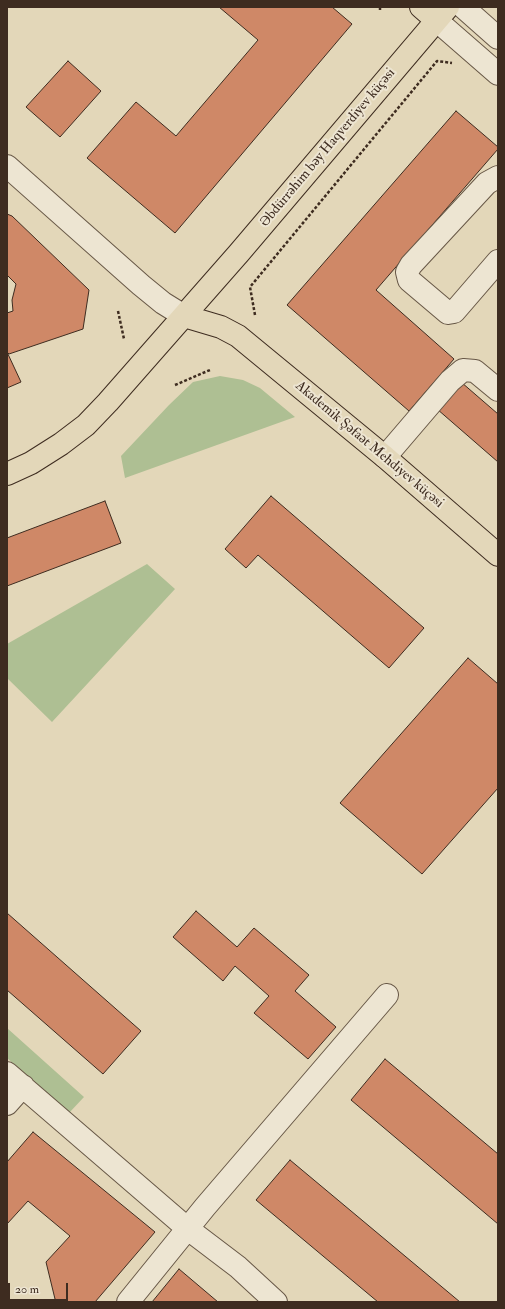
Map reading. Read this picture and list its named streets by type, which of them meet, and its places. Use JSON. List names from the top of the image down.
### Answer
{
  "streets": {
    "main road": ["Əbdürrəhim bəy Haqverdiyev küçəsi", "Akademik Şəfaət Mehdiyev küçəsi"]
  },
  "crossings": [
    ["Əbdürrəhim bəy Haqverdiyev küçəsi", "Akademik Şəfaət Mehdiyev küçəsi"]
  ],
  "scale_bar": "20 m"
}
